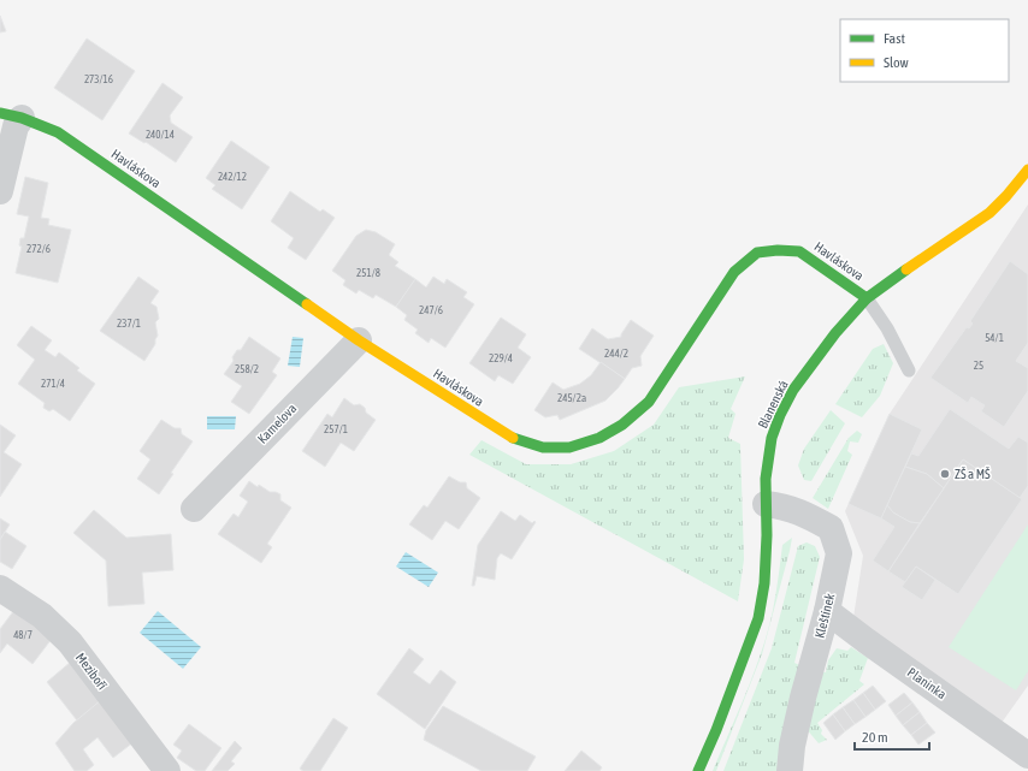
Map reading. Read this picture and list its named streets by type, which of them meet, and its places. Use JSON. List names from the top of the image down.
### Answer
{
  "streets": {
    "street": [
      "Havláskova",
      "Blanenská",
      "Kamelova",
      "Kleštínek",
      "Meziboří",
      "Planinka"
    ]
  },
  "crossings": [
    ["Havláskova", "Blanenská"],
    ["Havláskova", "Kamelova"],
    ["Blanenská", "Kleštínek"],
    ["Kleštínek", "Planinka"]
  ],
  "places": ["ZŠ a MŠ"],
  "house_numbers": [
    "273/16",
    "240/14",
    "242/12",
    "272/6",
    "251/8",
    "247/6",
    "237/1",
    "54/1",
    "244/2",
    "229/4",
    "25",
    "258/2",
    "271/4",
    "245/2a",
    "257/1",
    "48/7"
  ],
  "legend": ["Fast", "Slow"],
  "scale_bar": "20 m"
}
